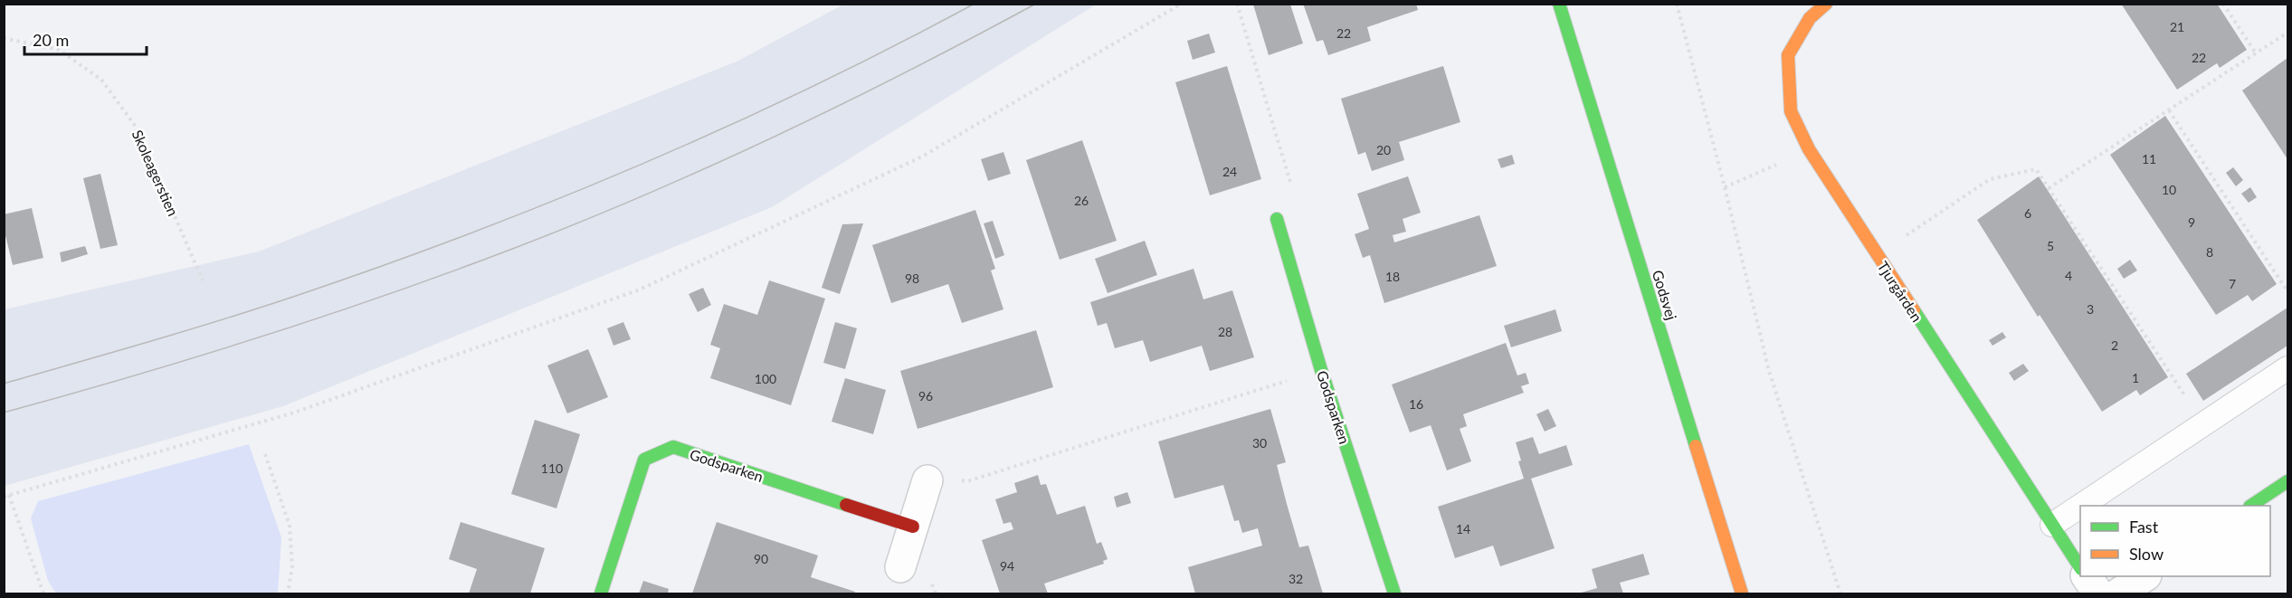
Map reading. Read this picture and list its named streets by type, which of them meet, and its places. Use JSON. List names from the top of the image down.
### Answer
{
  "streets": {
    "street": ["Tjurgården", "Godsvej", "Godsparken"],
    "path": ["Skoleagerstien"]
  },
  "house_numbers": [
    "21",
    "22",
    "22",
    "20",
    "11",
    "24",
    "10",
    "26",
    "6",
    "9",
    "5",
    "8",
    "4",
    "18",
    "98",
    "7",
    "3",
    "28",
    "2",
    "1",
    "100",
    "96",
    "16",
    "30",
    "110",
    "14",
    "90",
    "94",
    "32"
  ],
  "legend": ["Fast", "Slow"],
  "scale_bar": "20 m"
}
